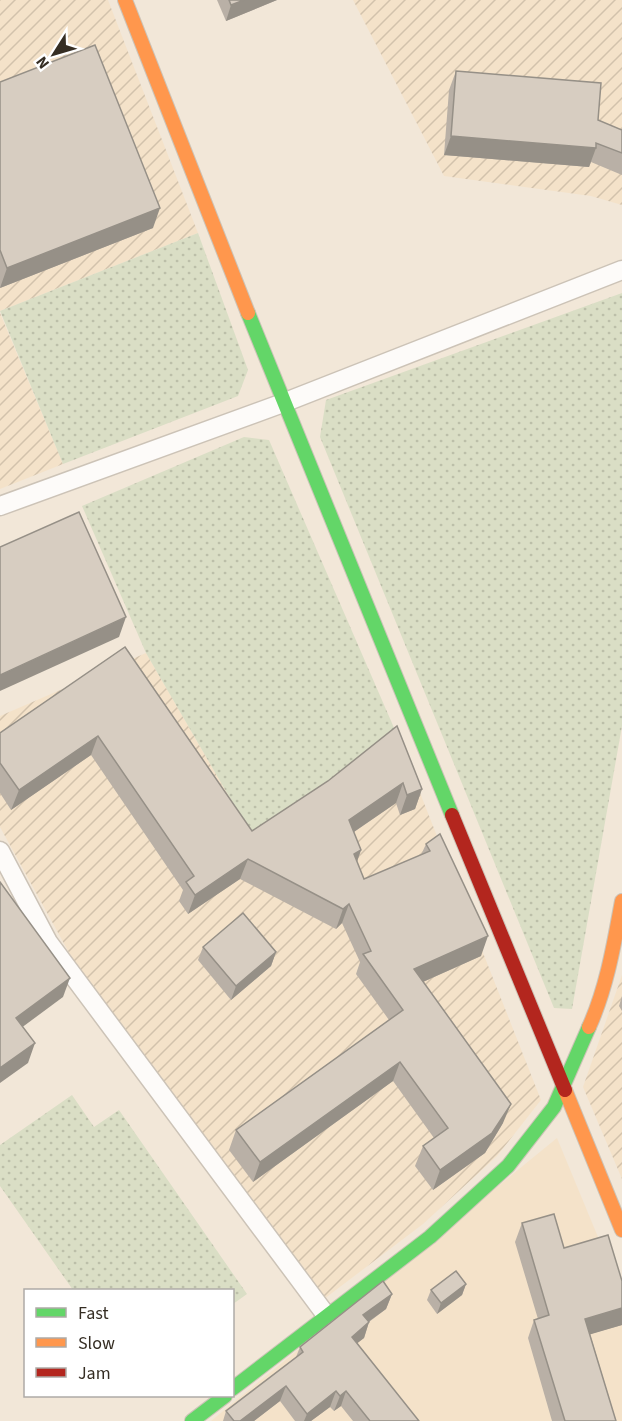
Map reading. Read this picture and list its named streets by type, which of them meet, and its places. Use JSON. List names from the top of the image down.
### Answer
{
  "legend": ["Fast", "Slow", "Jam"],
  "north": "bottom left"
}
